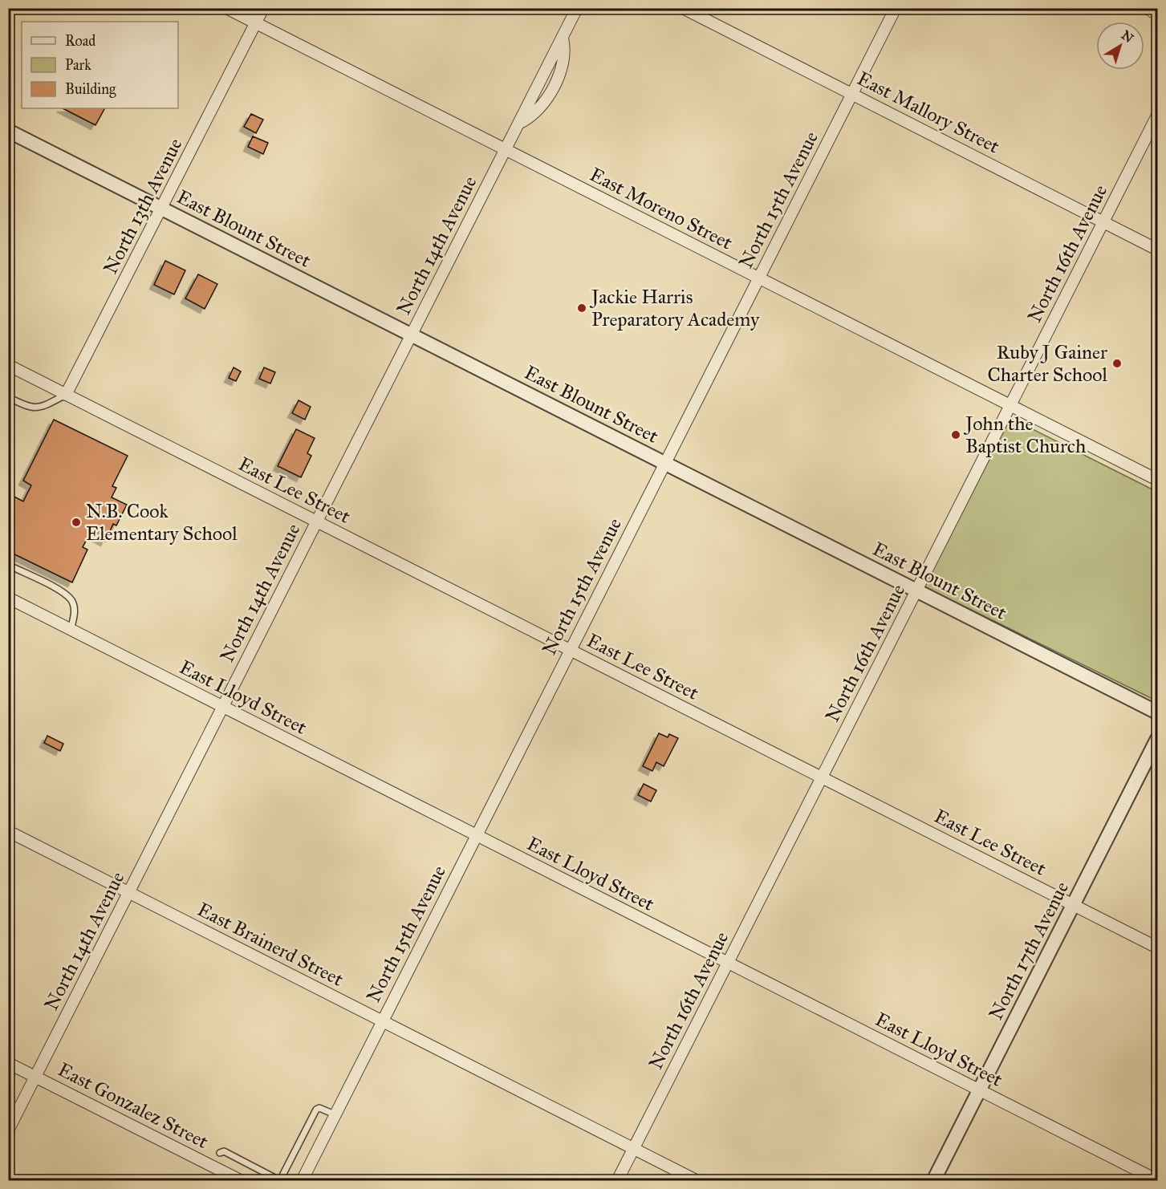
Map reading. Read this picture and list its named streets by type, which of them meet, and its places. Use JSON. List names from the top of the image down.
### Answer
{
  "streets": {
    "street": [
      "East Mallory Street",
      "North 15th Avenue",
      "North 13th Avenue",
      "East Moreno Street",
      "East Blount Street",
      "North 14th Avenue",
      "North 16th Avenue",
      "East Lee Street",
      "East Lloyd Street",
      "East Brainerd Street",
      "North 17th Avenue",
      "East Gonzalez Street"
    ]
  },
  "crossings": [
    ["East Mallory Street", "North 15th Avenue"],
    ["East Mallory Street", "North 16th Avenue"],
    ["North 15th Avenue", "East Moreno Street"],
    ["North 15th Avenue", "East Blount Street"],
    ["North 15th Avenue", "East Lee Street"],
    ["North 15th Avenue", "East Lloyd Street"],
    ["North 15th Avenue", "East Brainerd Street"],
    ["North 13th Avenue", "East Moreno Street"],
    ["North 13th Avenue", "East Blount Street"],
    ["North 13th Avenue", "East Lee Street"],
    ["East Moreno Street", "North 14th Avenue"],
    ["East Moreno Street", "North 16th Avenue"],
    ["East Blount Street", "North 14th Avenue"],
    ["East Blount Street", "North 16th Avenue"],
    ["North 14th Avenue", "East Lee Street"],
    ["North 14th Avenue", "East Lloyd Street"],
    ["North 14th Avenue", "East Brainerd Street"],
    ["North 14th Avenue", "East Gonzalez Street"],
    ["North 16th Avenue", "East Lee Street"],
    ["North 16th Avenue", "East Lloyd Street"],
    ["North 16th Avenue", "East Brainerd Street"],
    ["East Lee Street", "North 17th Avenue"],
    ["East Lloyd Street", "North 17th Avenue"]
  ],
  "places": [
    "Jackie Harris Preparatory Academy",
    "Ruby J Gainer Charter School",
    "John the Baptist Church",
    "N.B. Cook Elementary School"
  ],
  "legend": ["Road", "Park", "Building"],
  "north": "top right"
}
